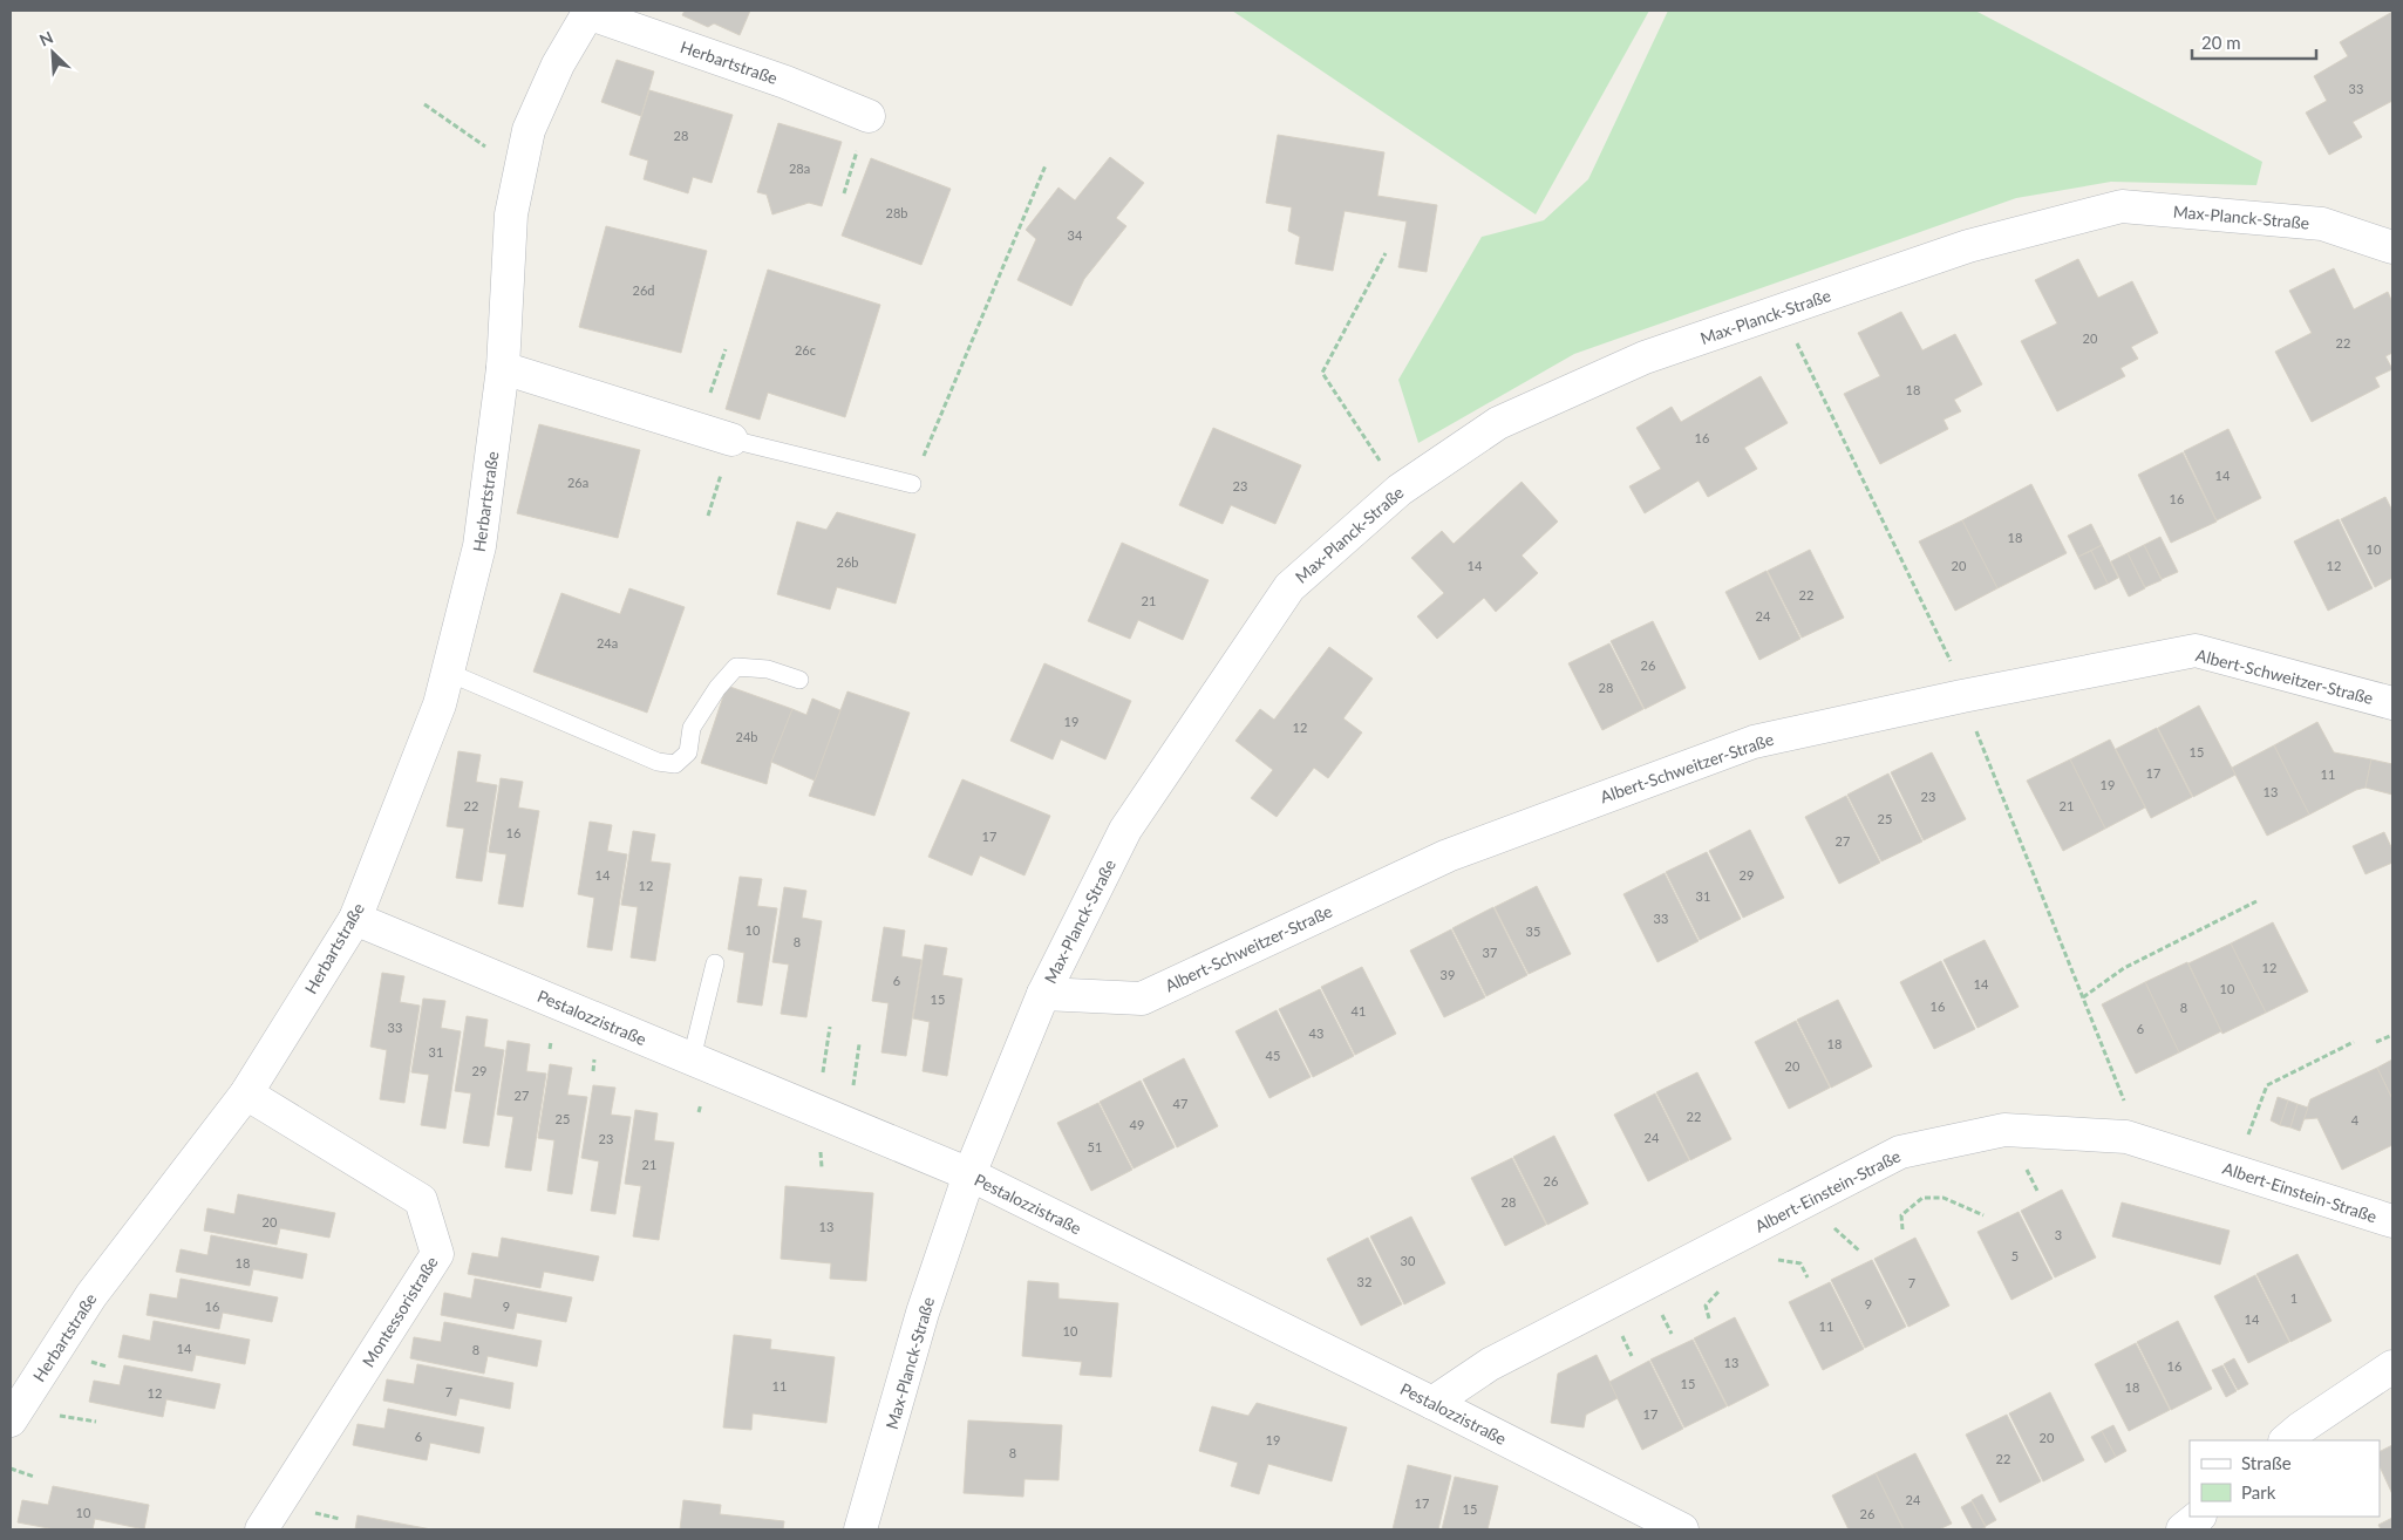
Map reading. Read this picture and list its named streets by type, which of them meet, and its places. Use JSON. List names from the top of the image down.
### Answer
{
  "streets": {
    "street": [
      "Herbartstraße",
      "Max-Planck-Straße",
      "Albert-Schweitzer-Straße",
      "Pestalozzistraße",
      "Albert-Einstein-Straße",
      "Montessoristraße"
    ]
  },
  "crossings": [
    ["Herbartstraße", "Pestalozzistraße"],
    ["Herbartstraße", "Montessoristraße"],
    ["Max-Planck-Straße", "Albert-Schweitzer-Straße"],
    ["Max-Planck-Straße", "Pestalozzistraße"],
    ["Pestalozzistraße", "Albert-Einstein-Straße"]
  ],
  "house_numbers": [
    "33",
    "28",
    "28a",
    "28b",
    "34",
    "26d",
    "20",
    "22",
    "26c",
    "18",
    "16",
    "14",
    "26a",
    "23",
    "16",
    "18",
    "10",
    "26b",
    "14",
    "20",
    "12",
    "22",
    "21",
    "24",
    "24a",
    "26",
    "28",
    "19",
    "12",
    "24b",
    "15",
    "17",
    "11",
    "19",
    "13",
    "23",
    "22",
    "21",
    "25",
    "16",
    "17",
    "27",
    "14",
    "29",
    "12",
    "31",
    "33",
    "10",
    "35",
    "8",
    "37",
    "12",
    "39",
    "6",
    "14",
    "10",
    "15",
    "16",
    "8",
    "41",
    "33",
    "6",
    "43",
    "18",
    "31",
    "45",
    "20",
    "29",
    "27",
    "47",
    "22",
    "25",
    "4",
    "49",
    "24",
    "23",
    "51",
    "21",
    "26",
    "28",
    "20",
    "13",
    "3",
    "5",
    "30",
    "18",
    "32",
    "7",
    "1",
    "9",
    "16",
    "9",
    "14",
    "11",
    "10",
    "14",
    "8",
    "13",
    "16",
    "15",
    "11",
    "18",
    "7",
    "12",
    "17",
    "6",
    "20",
    "19",
    "8",
    "22",
    "24",
    "17",
    "15",
    "10",
    "26"
  ],
  "legend": ["Straße", "Park"],
  "scale_bar": "20 m",
  "north": "top left"
}
